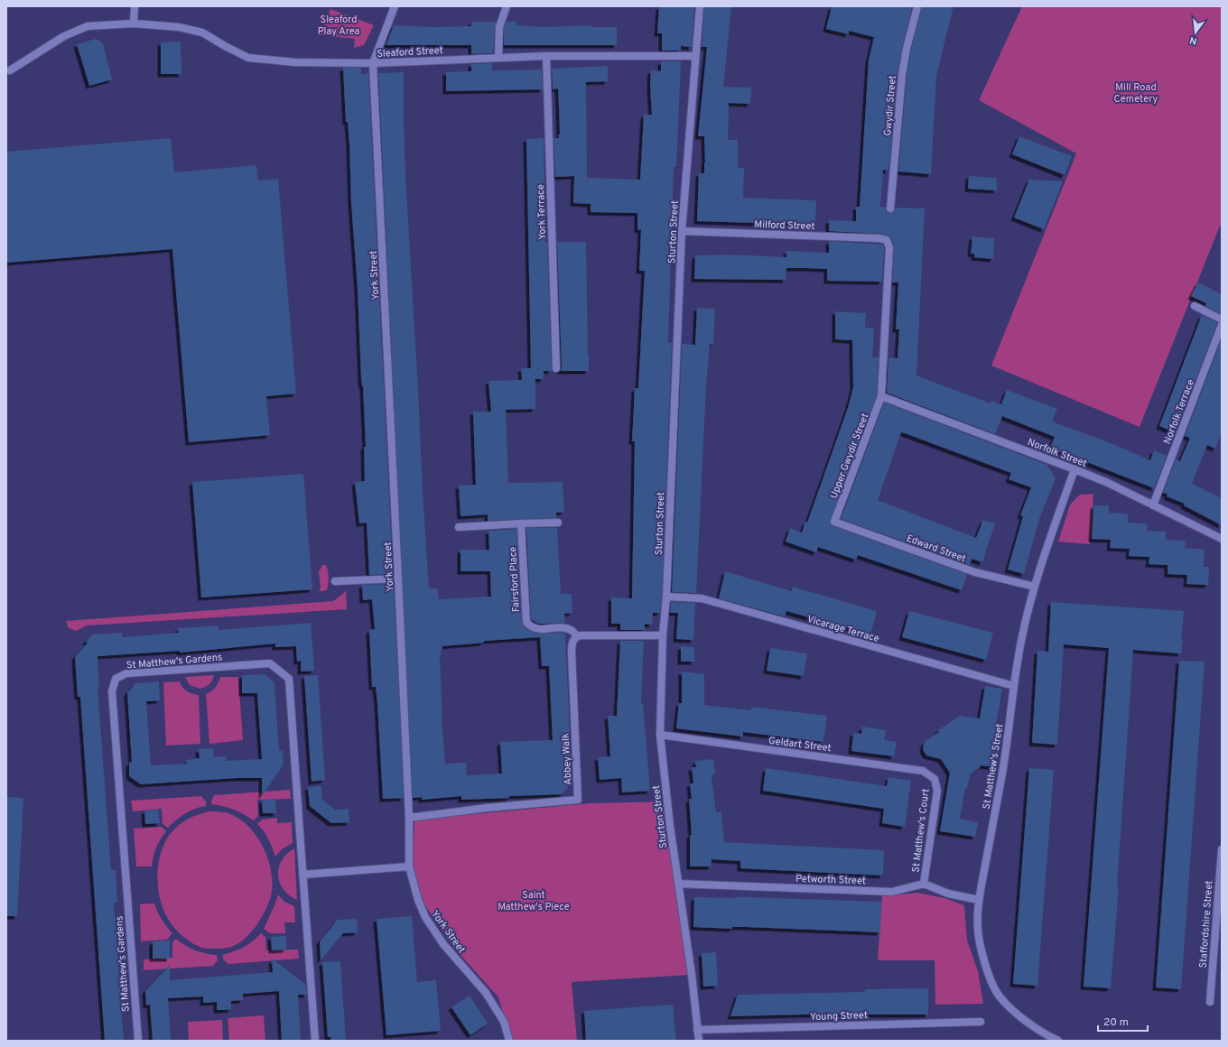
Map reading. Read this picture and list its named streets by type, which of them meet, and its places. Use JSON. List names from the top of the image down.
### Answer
{
  "streets": {
    "street": [
      "Sleaford Street",
      "Gwydir Street",
      "York Terrace",
      "Milford Street",
      "Sturton Street",
      "York Street",
      "Norfolk Terrace",
      "Norfolk Street",
      "Upper Gwydir Street",
      "Edward Street",
      "Fairsford Place",
      "Vicarage Terrace",
      "St Matthew's Gardens",
      "Geldart Street",
      "Abbey Walk",
      "St Matthew's Street",
      "St Matthew's Court",
      "Petworth Street",
      "Staffordshire Street",
      "Young Street"
    ]
  },
  "crossings": [
    ["Sleaford Street", "York Terrace"],
    ["Sleaford Street", "Sturton Street"],
    ["Sleaford Street", "York Street"],
    ["Milford Street", "Sturton Street"],
    ["Milford Street", "Norfolk Street"],
    ["Milford Street", "Upper Gwydir Street"],
    ["Sturton Street", "Vicarage Terrace"],
    ["Sturton Street", "Geldart Street"],
    ["Sturton Street", "Petworth Street"],
    ["Sturton Street", "Young Street"],
    ["York Street", "Abbey Walk"],
    ["Norfolk Terrace", "Norfolk Street"],
    ["Norfolk Street", "Upper Gwydir Street"],
    ["Norfolk Street", "St Matthew's Street"],
    ["Upper Gwydir Street", "Edward Street"],
    ["Edward Street", "St Matthew's Street"],
    ["Fairsford Place", "Abbey Walk"],
    ["Vicarage Terrace", "St Matthew's Street"],
    ["Geldart Street", "St Matthew's Court"],
    ["St Matthew's Court", "Petworth Street"]
  ],
  "parks": ["Sleaford Play Area", "Mill Road Cemetery", "Saint Matthew's Piece"],
  "scale_bar": "20 m",
  "north": "bottom"
}
